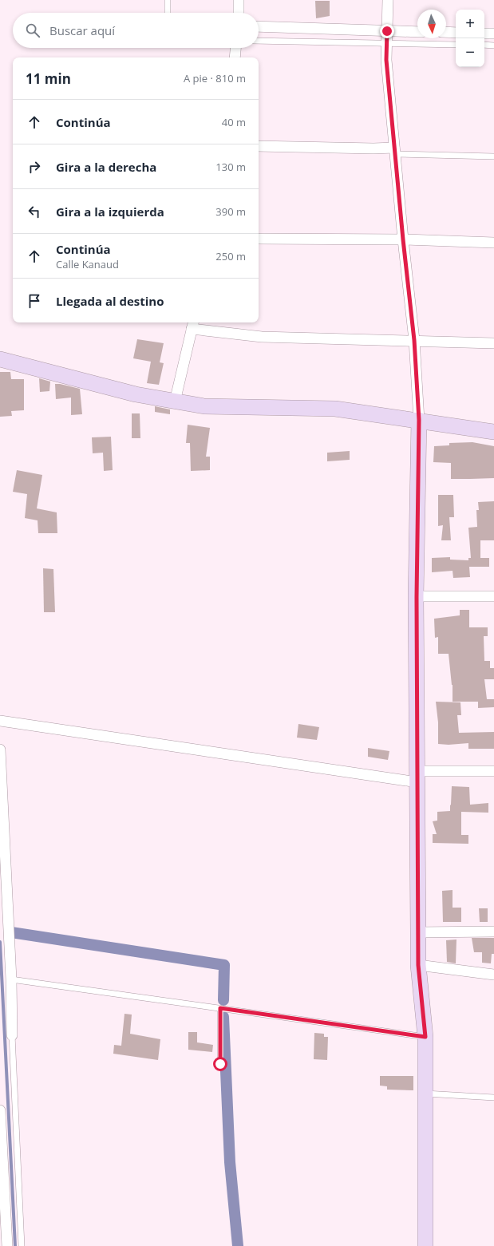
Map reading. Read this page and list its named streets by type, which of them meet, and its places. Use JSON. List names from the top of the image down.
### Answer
{
  "north": "bottom",
  "page": {
    "map_buttons": ["+", "−"],
    "search": "Buscar aquí",
    "heading": ["11 min", "A pie · 810 m"],
    "list": [
      ["Continúa", "40 m"],
      ["Gira a la derecha", "130 m"],
      ["Gira a la izquierda", "390 m"],
      ["Continúa", "Calle Kanaud", "250 m"],
      "Llegada al destino"
    ]
  }
}
